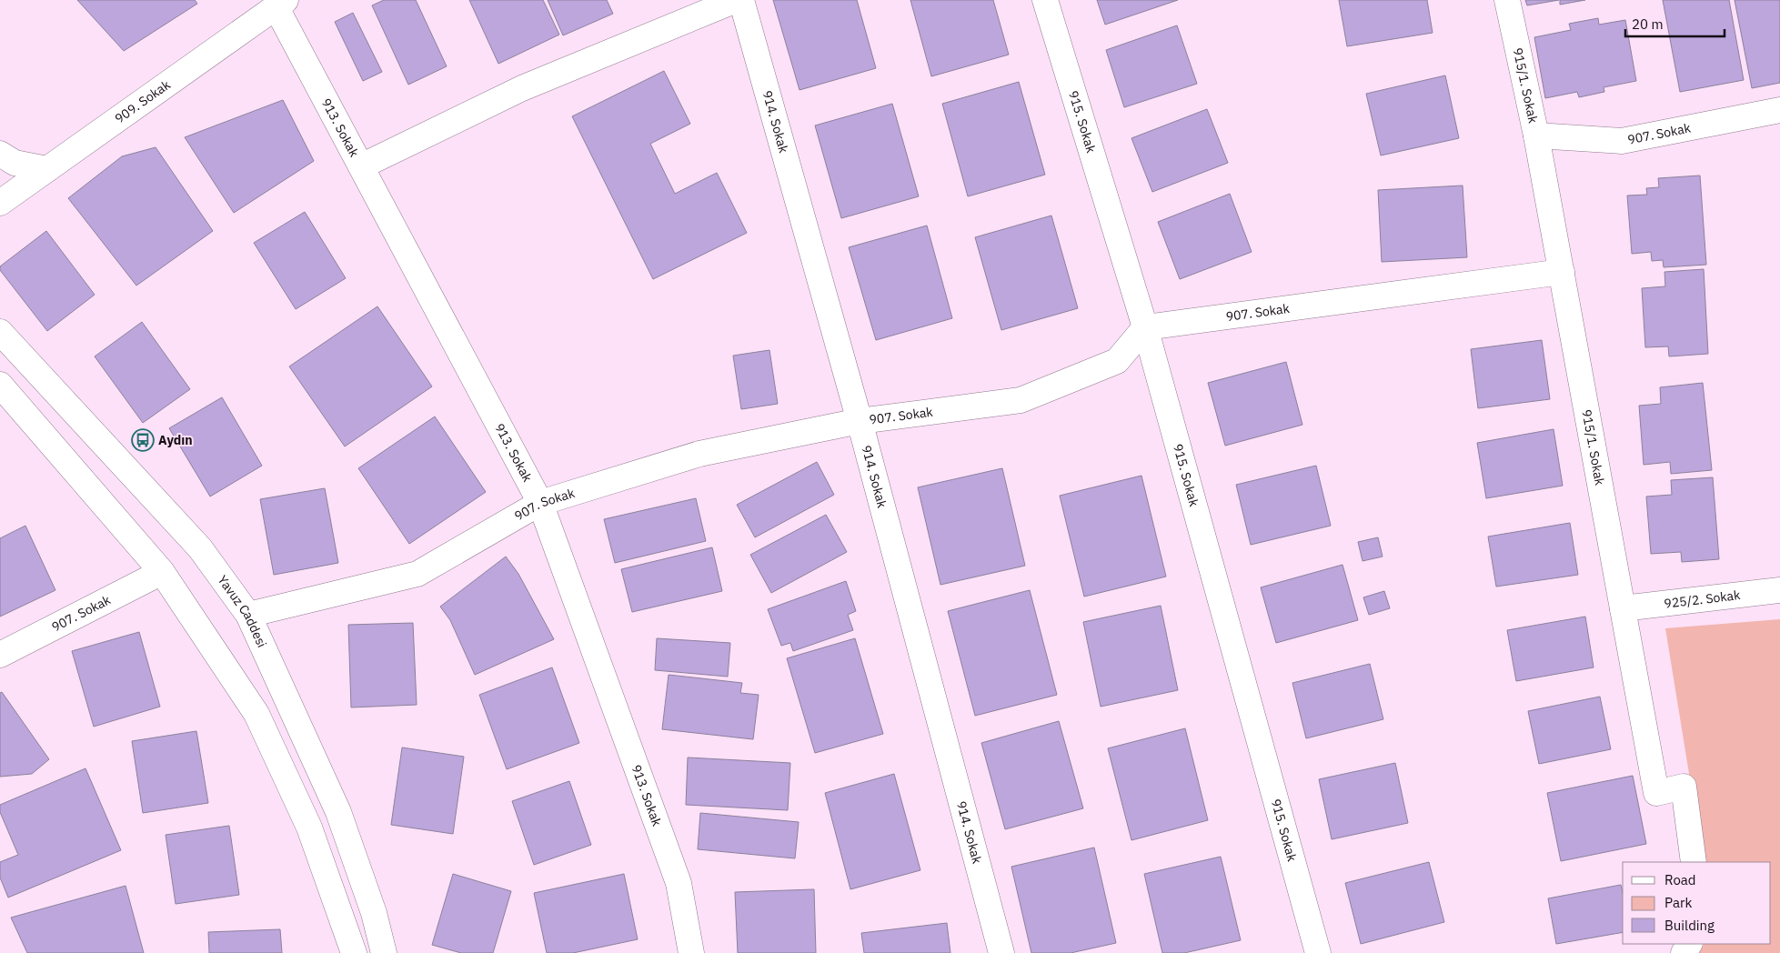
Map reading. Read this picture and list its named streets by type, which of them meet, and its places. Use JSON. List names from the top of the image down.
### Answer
{
  "streets": {
    "street": [
      "915/1. Sokak",
      "909. Sokak",
      "914. Sokak",
      "915. Sokak",
      "913. Sokak",
      "907. Sokak",
      "925/2. Sokak",
      "Yavuz Caddesi"
    ]
  },
  "crossings": [
    ["915/1. Sokak", "907. Sokak"],
    ["915/1. Sokak", "925/2. Sokak"],
    ["909. Sokak", "913. Sokak"],
    ["914. Sokak", "907. Sokak"],
    ["915. Sokak", "907. Sokak"],
    ["913. Sokak", "907. Sokak"],
    ["907. Sokak", "Yavuz Caddesi"]
  ],
  "places": {
    "bus stop": ["Aydın"]
  },
  "legend": ["Road", "Park", "Building"],
  "scale_bar": "20 m"
}
